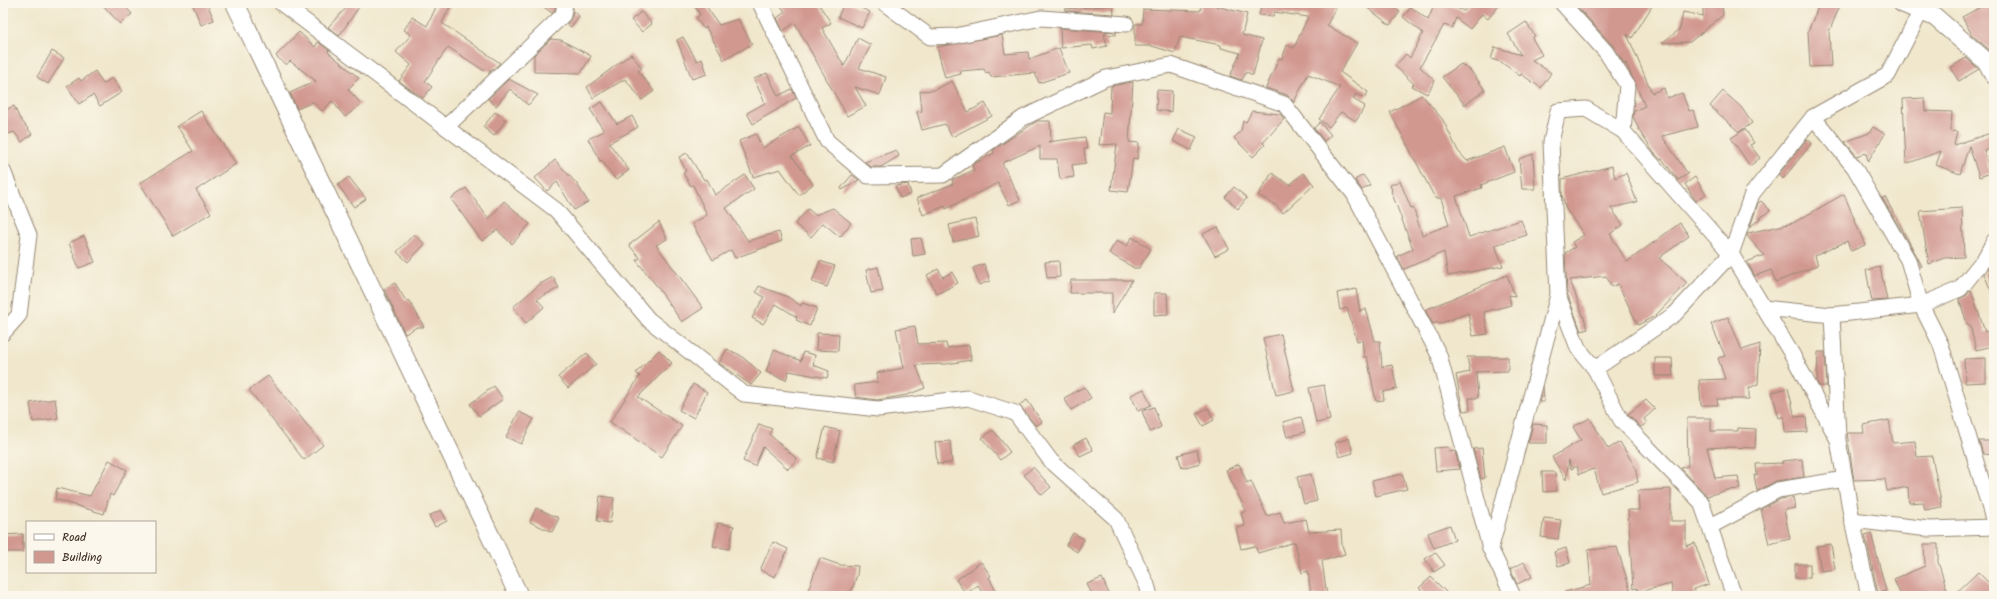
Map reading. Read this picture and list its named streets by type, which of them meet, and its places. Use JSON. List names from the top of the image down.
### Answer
{
  "legend": ["Road", "Building"]
}
